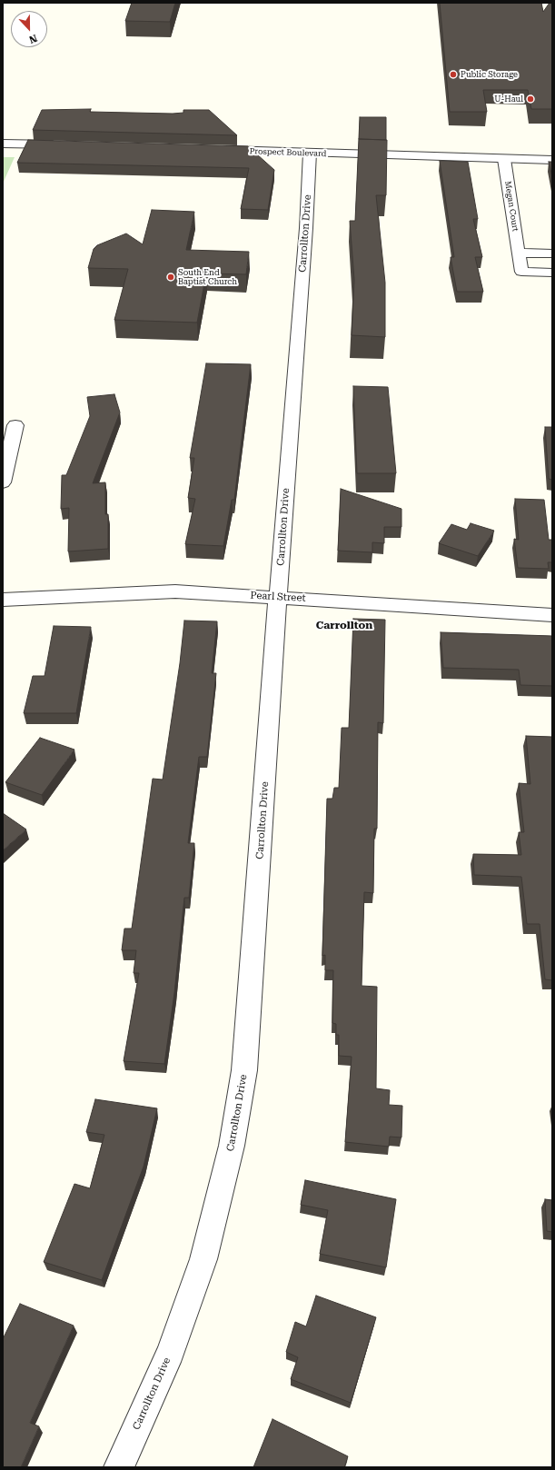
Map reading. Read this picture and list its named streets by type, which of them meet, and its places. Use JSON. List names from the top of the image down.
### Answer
{
  "streets": {
    "street": [
      "Prospect Boulevard",
      "Megan Court",
      "Carrollton Drive",
      "Pearl Street"
    ]
  },
  "crossings": [
    ["Prospect Boulevard", "Megan Court"],
    ["Prospect Boulevard", "Carrollton Drive"],
    ["Carrollton Drive", "Pearl Street"]
  ],
  "districts": ["Carrollton"],
  "places": ["Public Storage", "U-Haul", "South End Baptist Church"],
  "north": "bottom"
}
